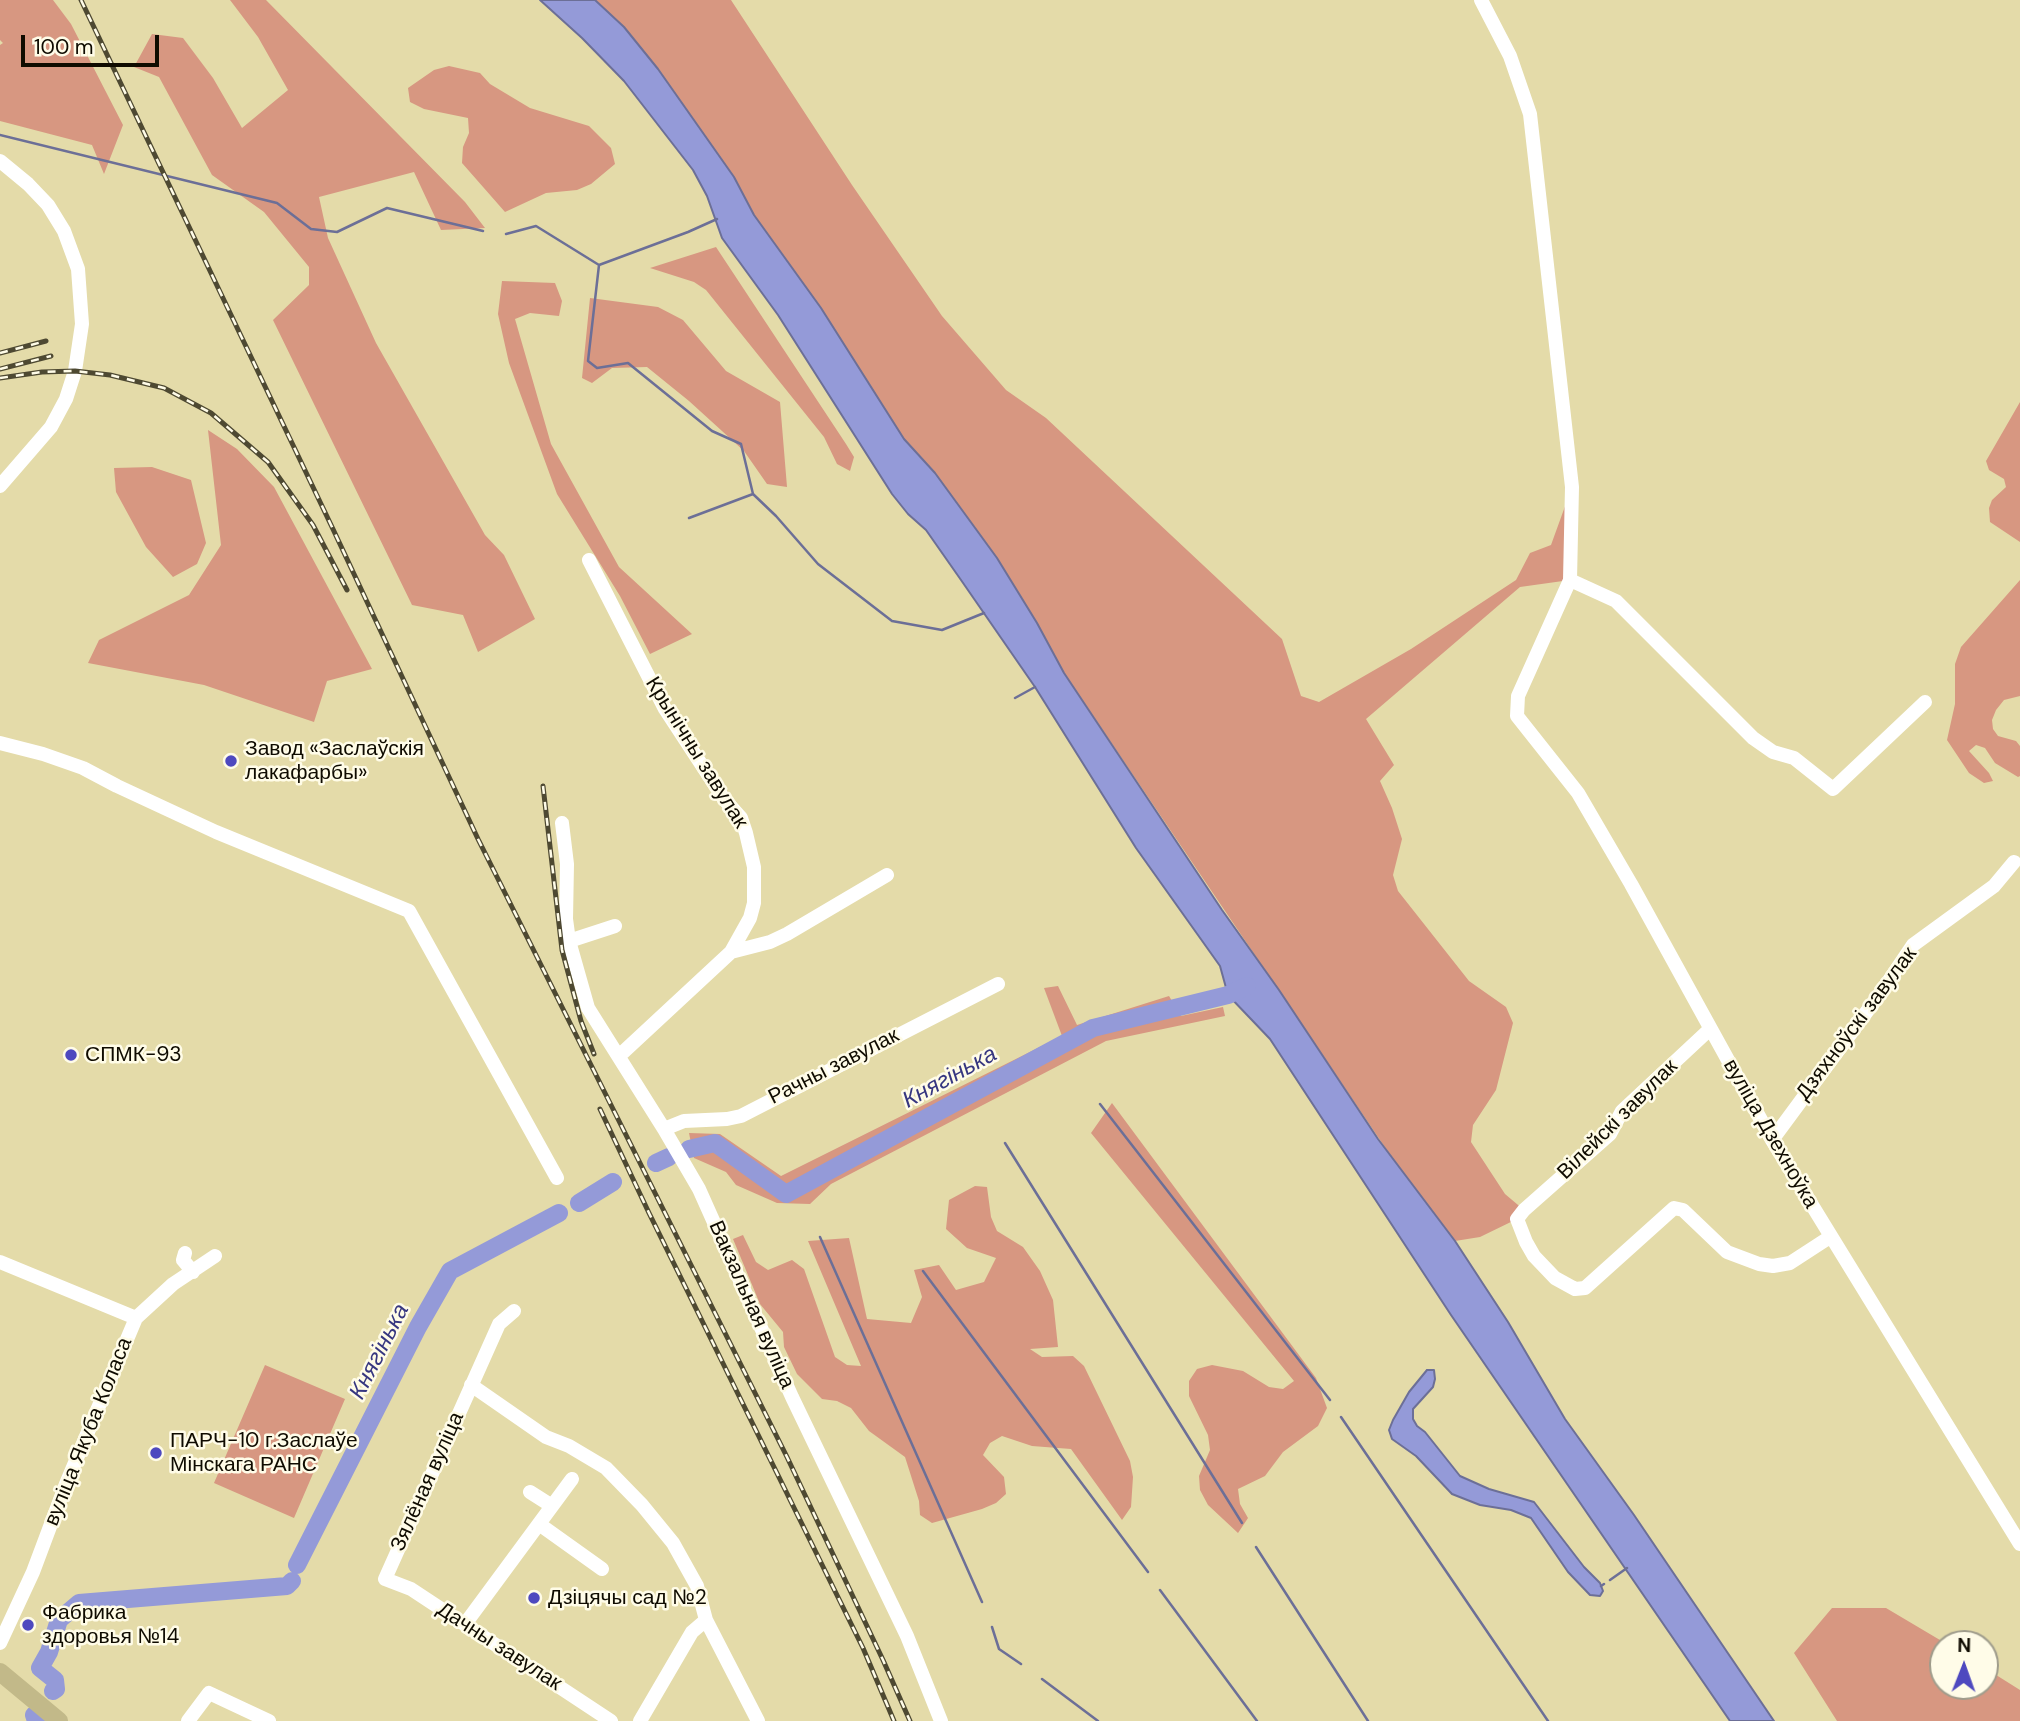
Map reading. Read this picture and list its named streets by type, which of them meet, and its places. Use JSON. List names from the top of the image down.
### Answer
{
  "streets": {
    "street": [
      "Крынічны завулак",
      "Дзяхноўскі завулак",
      "Рачны завулак",
      "Вілейскі завулак",
      "вуліца Дзехноўка",
      "Вакзальная вуліца",
      "вуліца Якуба Коласа",
      "Зялёная вуліца",
      "Дачны завулак"
    ]
  },
  "crossings": [
    ["Дзяхноўскі завулак", "вуліца Дзехноўка"],
    ["Рачны завулак", "Вакзальная вуліца"],
    ["Вілейскі завулак", "вуліца Дзехноўка"],
    ["Зялёная вуліца", "Дачны завулак"]
  ],
  "water": ["Княгінька"],
  "places": [
    "Завод «Заслаўскія лакафарбы»",
    "СПМК-93",
    "ПАРЧ-10 г.Заслаўе Мінскага РАНС",
    "Дзіцячы сад №2",
    "Фабрика здоровья №14"
  ],
  "scale_bar": "100 m",
  "north": "top"
}
